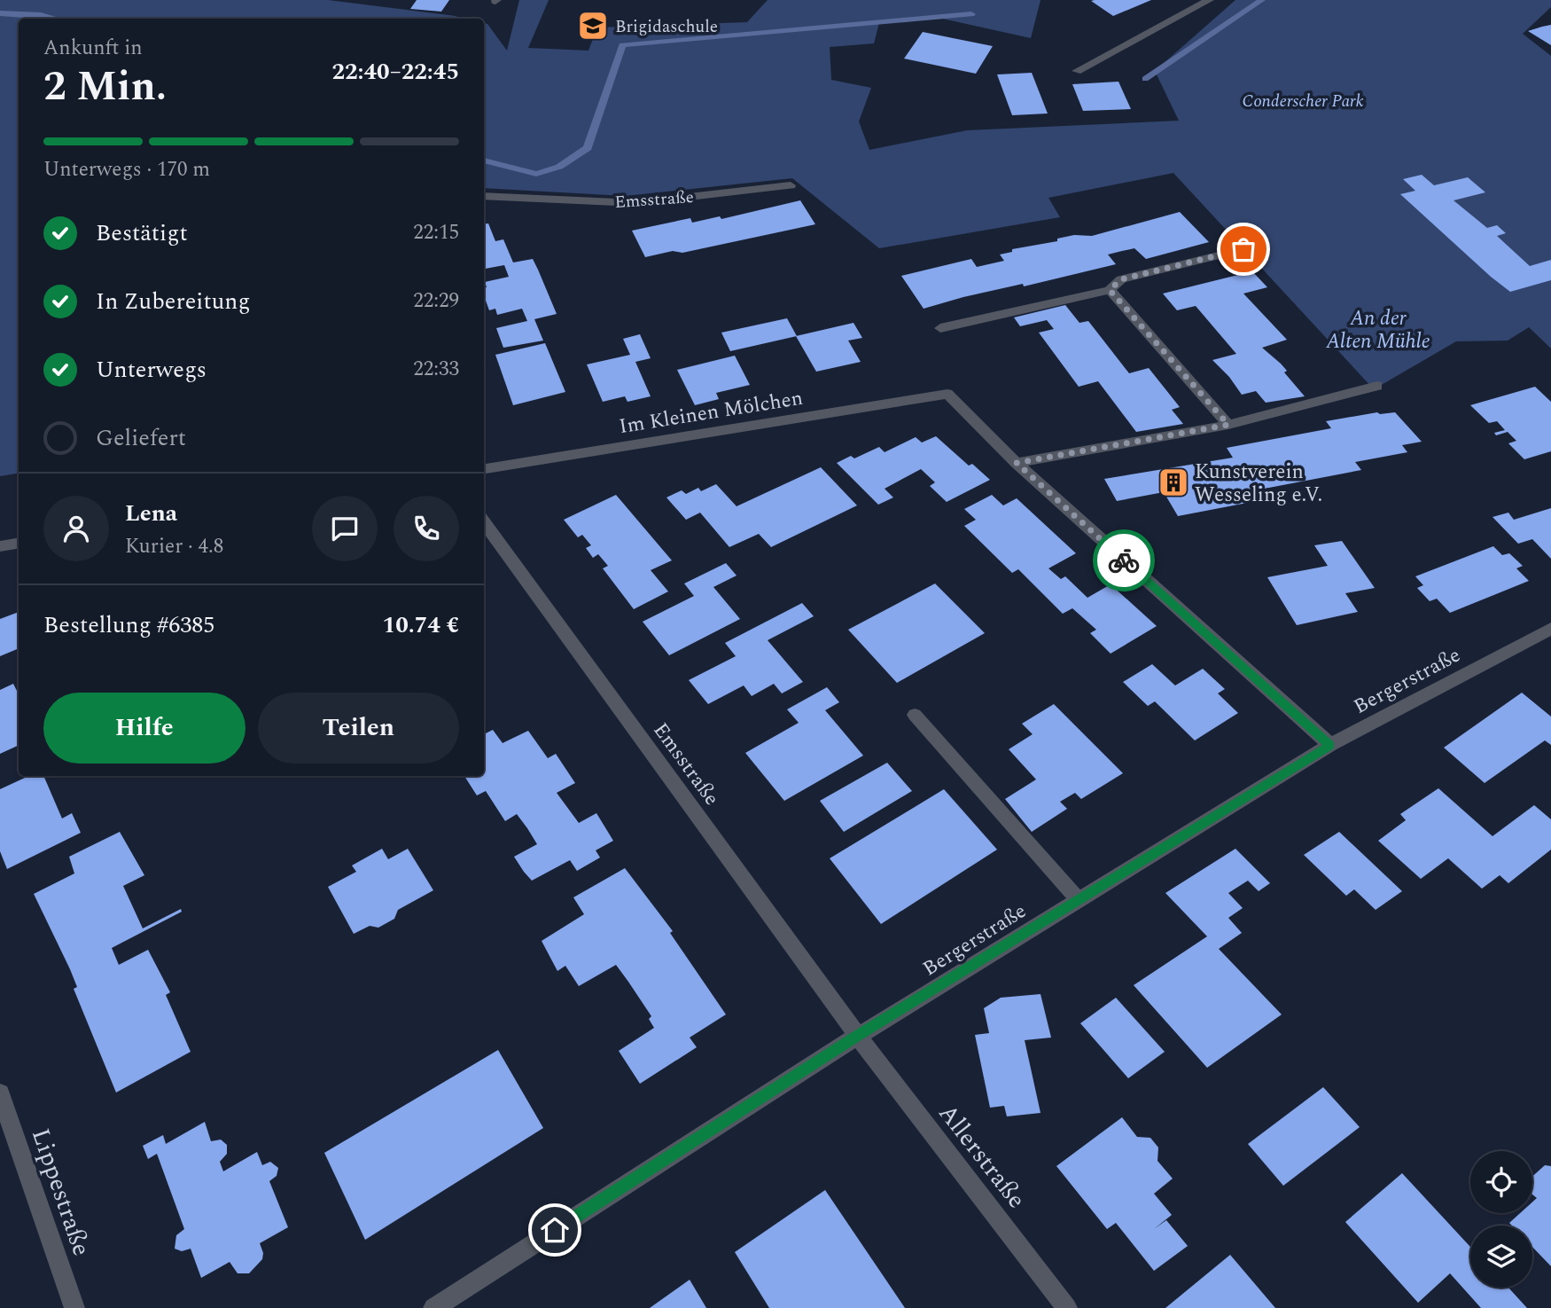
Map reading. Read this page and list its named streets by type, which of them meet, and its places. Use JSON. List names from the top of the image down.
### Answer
{
  "streets": {
    "street": [
      "Emsstraße",
      "Im Kleinen Mölchen",
      "Bergerstraße",
      "Allerstraße",
      "Lippestraße"
    ]
  },
  "crossings": [
    ["Emsstraße", "Bergerstraße"],
    ["Emsstraße", "Allerstraße"],
    ["Bergerstraße", "Allerstraße"]
  ],
  "parks": ["Conderscher Park", "An der Alten Mühle"],
  "places": {
    "school or university": ["Brigidaschule"],
    "building": ["Kunstverein Wesseling e.V."]
  },
  "page": {
    "heading": ["2 Min.", "Ankunft in", "22:40–22:45"],
    "panel": [
      "Lena",
      "Kurier · 4.8",
      "Bestellung #6385",
      "10.74 €"
    ],
    "bar": "Unterwegs · 170 m",
    "list": [
      ["Bestätigt", "22:15"],
      ["In Zubereitung", "22:29"],
      ["Unterwegs", "22:33"],
      "Geliefert"
    ],
    "buttons": ["Hilfe", "Teilen"]
  }
}
